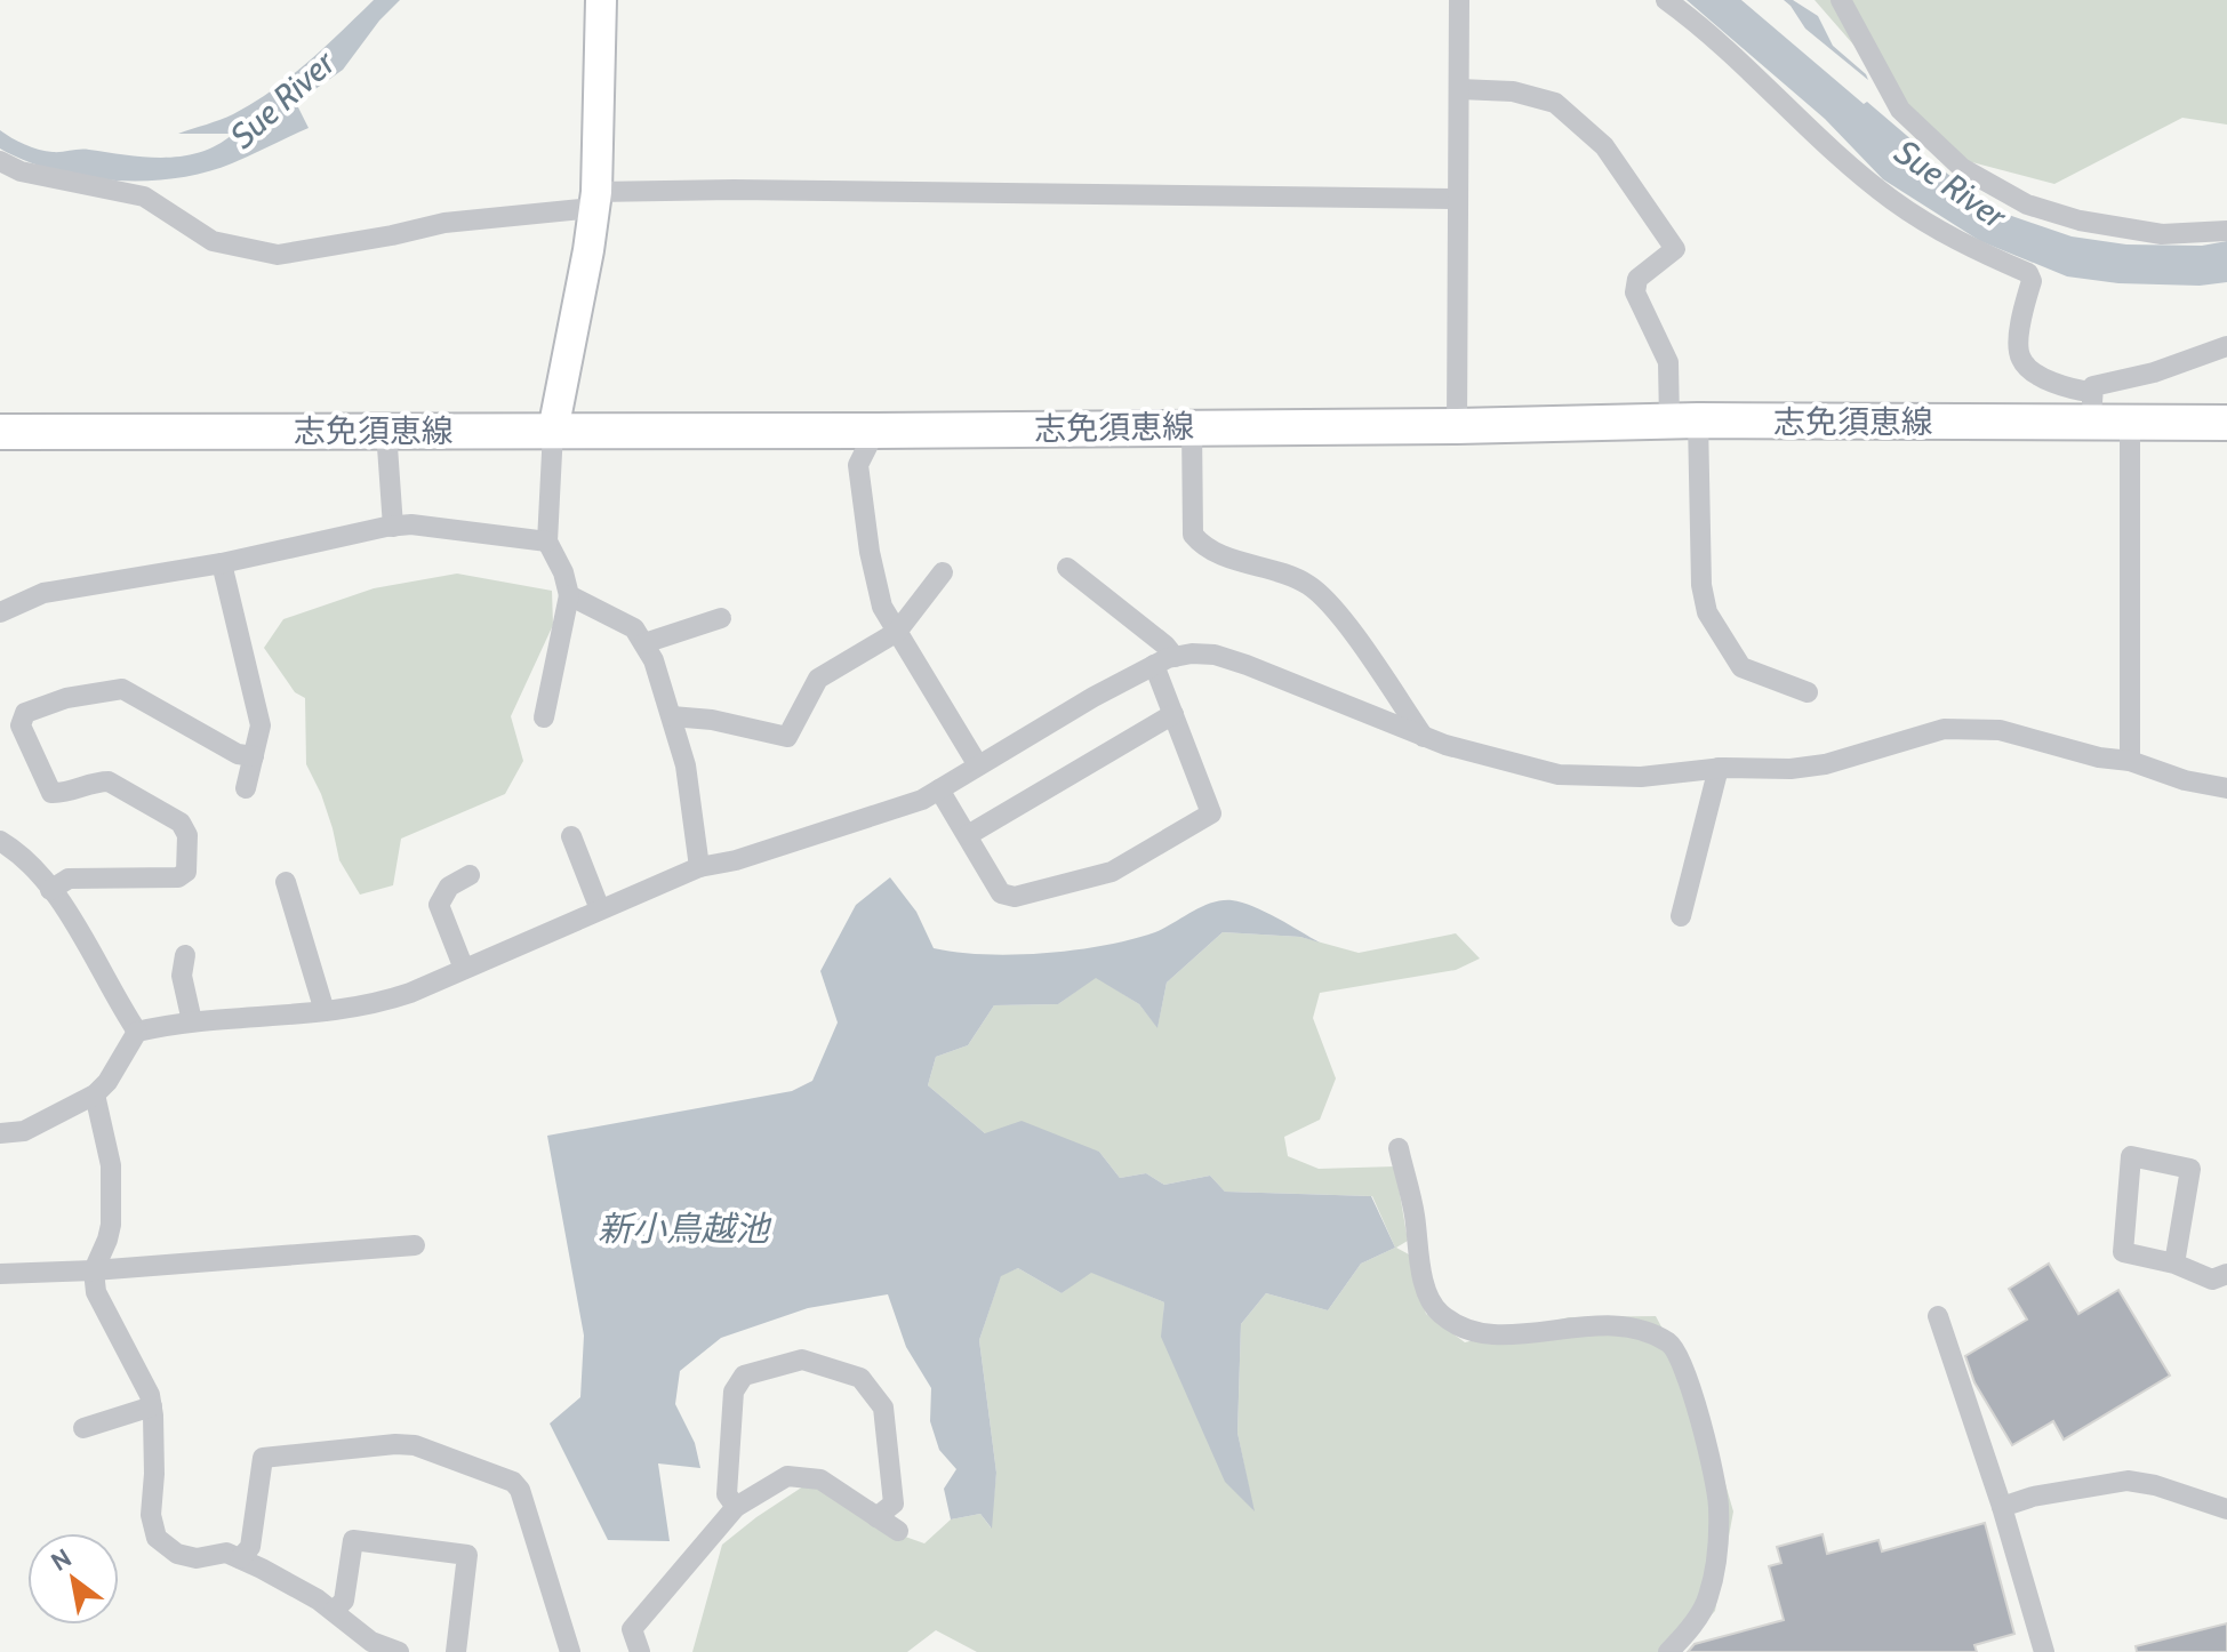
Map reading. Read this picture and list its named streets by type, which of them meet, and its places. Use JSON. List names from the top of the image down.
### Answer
{
  "streets": {
    "main road": ["志免須恵線"]
  },
  "water": ["Sue River", "新小鳥越池"],
  "north": "top left"
}
